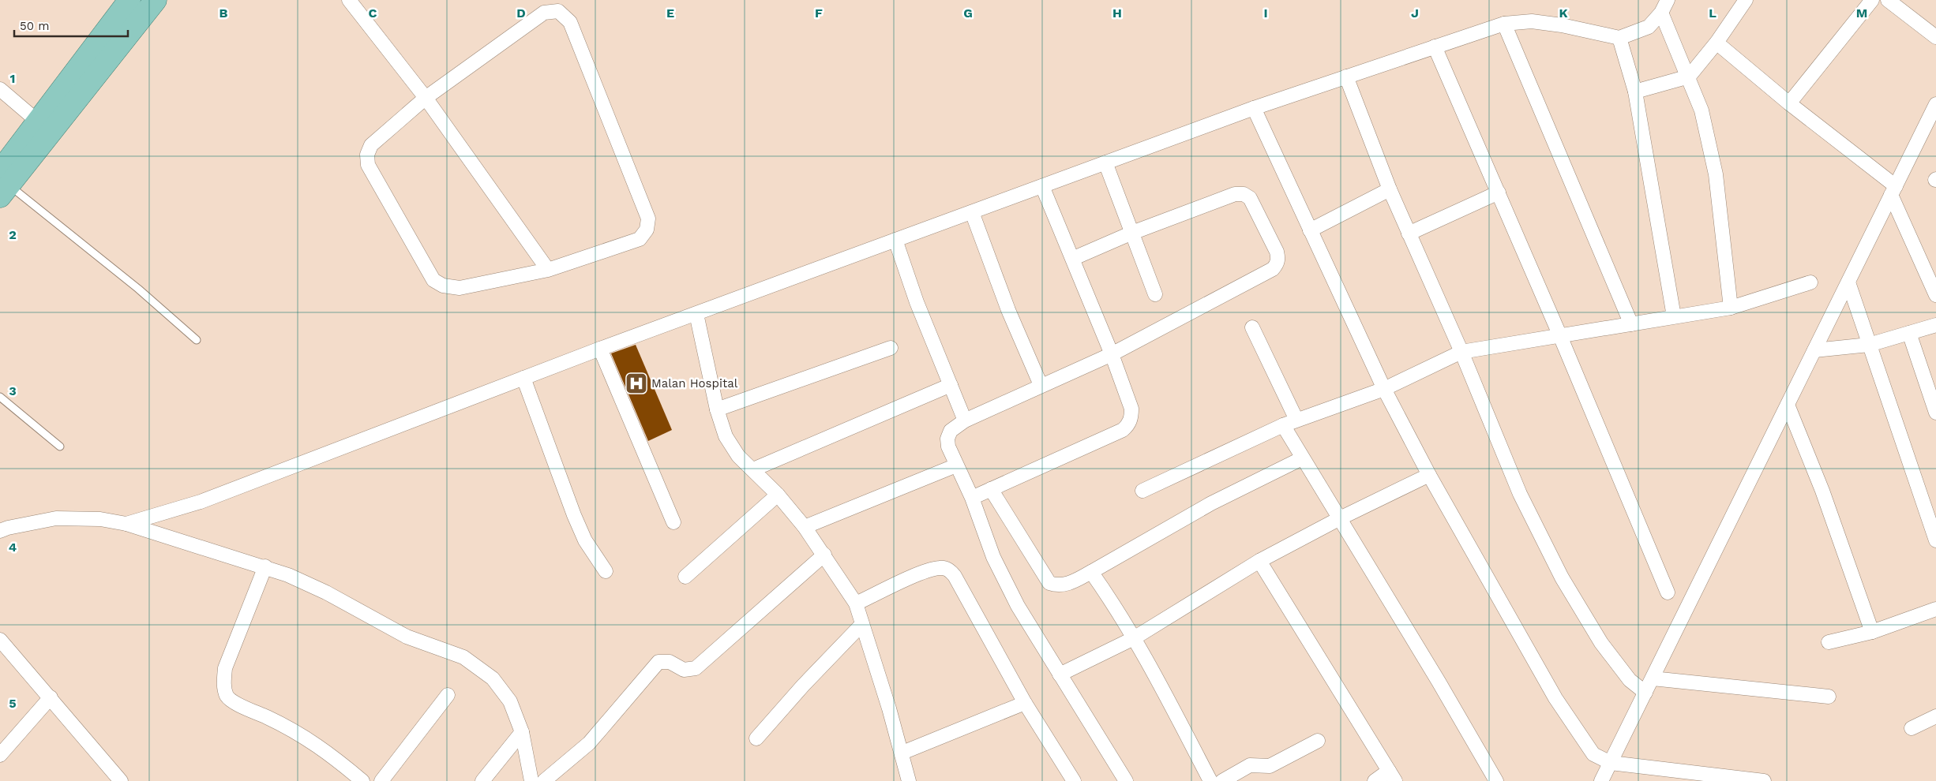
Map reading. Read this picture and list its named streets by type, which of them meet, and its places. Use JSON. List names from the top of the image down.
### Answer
{
  "places": {
    "hospital": ["Malan Hospital"]
  },
  "scale_bar": "50 m",
  "grid": {
    "columns": [
      "B",
      "C",
      "D",
      "E",
      "F",
      "G",
      "H",
      "I",
      "J",
      "K",
      "L",
      "M"
    ],
    "rows": [
      "1",
      "2",
      "3",
      "4",
      "5"
    ]
  }
}
